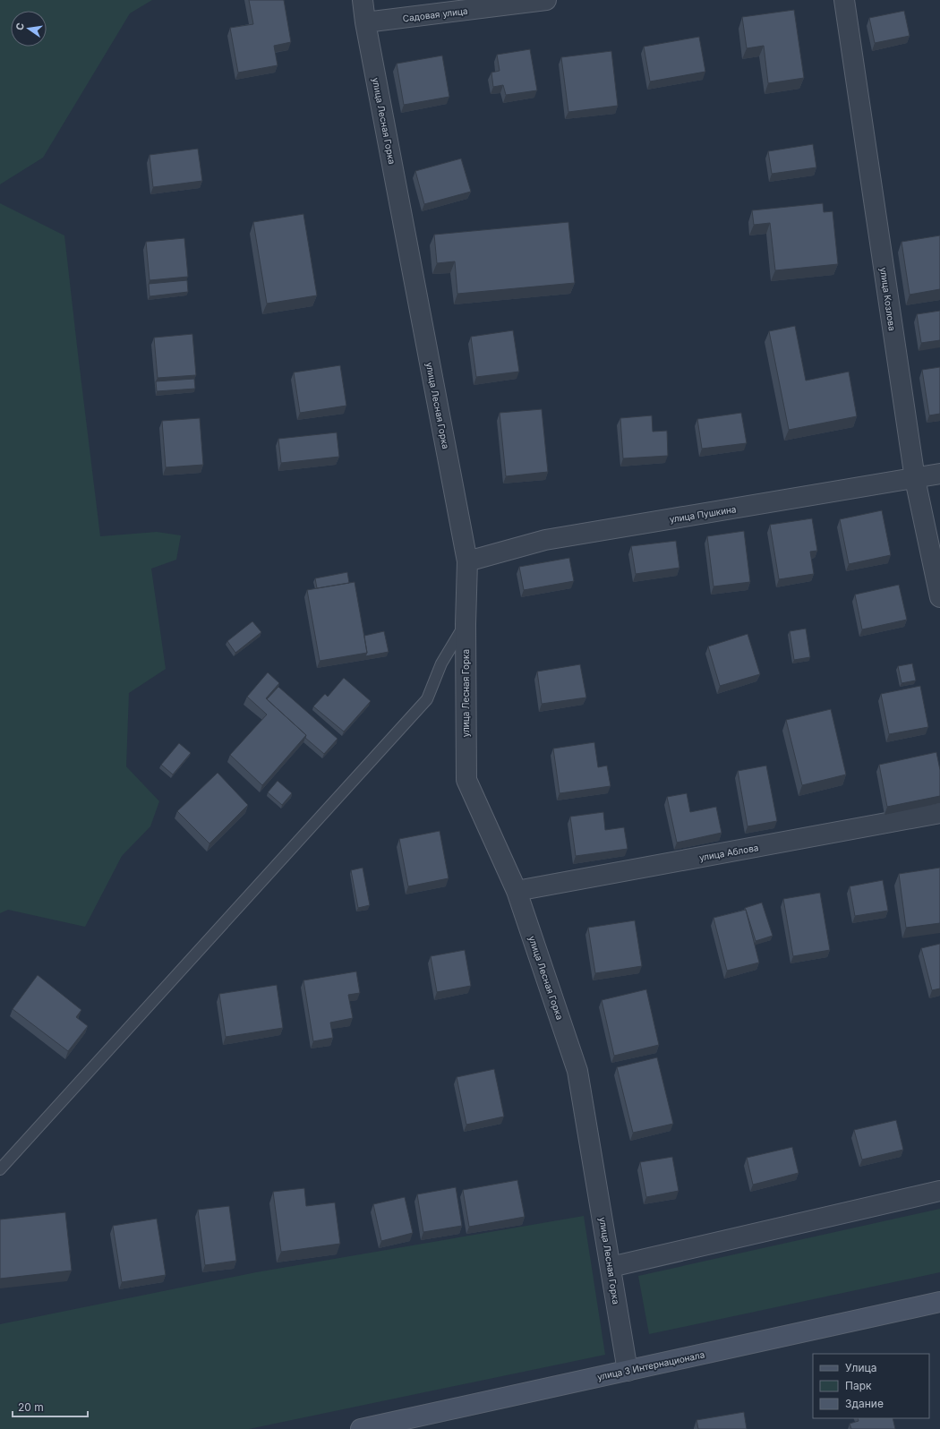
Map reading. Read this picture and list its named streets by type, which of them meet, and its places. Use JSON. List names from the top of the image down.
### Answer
{
  "streets": {
    "main road": ["улица 3 Интернационала"],
    "street": [
      "Садовая улица",
      "улица Лесная Горка",
      "улица Козлова",
      "улица Пушкина",
      "улица Аблова"
    ]
  },
  "crossings": [
    ["Садовая улица", "улица Лесная Горка"],
    ["улица Лесная Горка", "улица Пушкина"],
    ["улица Лесная Горка", "улица Аблова"],
    ["улица Лесная Горка", "улица 3 Интернационала"],
    ["улица Козлова", "улица Пушкина"]
  ],
  "legend": ["Улица", "Парк", "Здание"],
  "scale_bar": "20 m",
  "north": "left"
}
